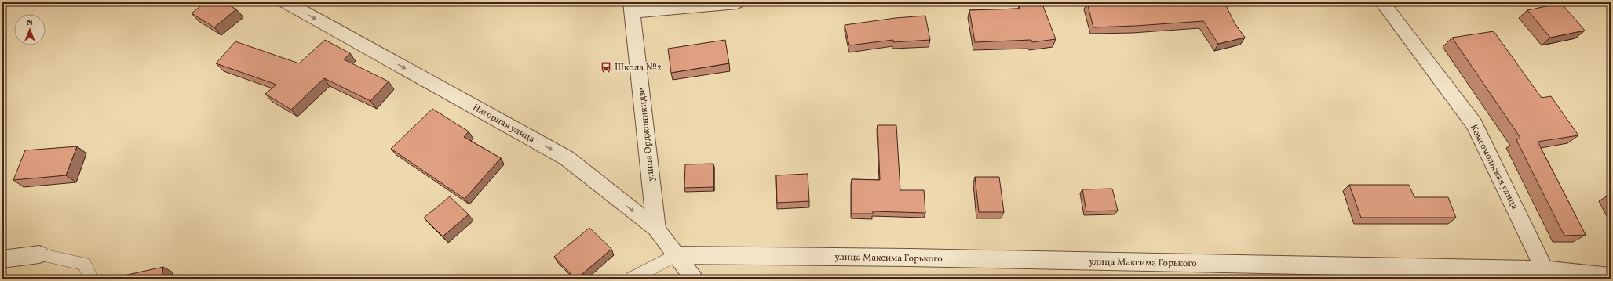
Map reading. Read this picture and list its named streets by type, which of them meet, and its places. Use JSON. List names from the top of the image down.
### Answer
{
  "streets": {
    "street": [
      "Нагорная улица",
      "улица Орджоникидзе",
      "Комсомольская улица",
      "улица Максима Горького"
    ]
  },
  "crossings": [
    ["Нагорная улица", "улица Орджоникидзе"],
    ["Нагорная улица", "улица Максима Горького"],
    ["Комсомольская улица", "улица Максима Горького"]
  ],
  "one_way": ["Нагорная улица"],
  "places": {
    "bus stop": ["Школа №2"]
  },
  "north": "top"
}
